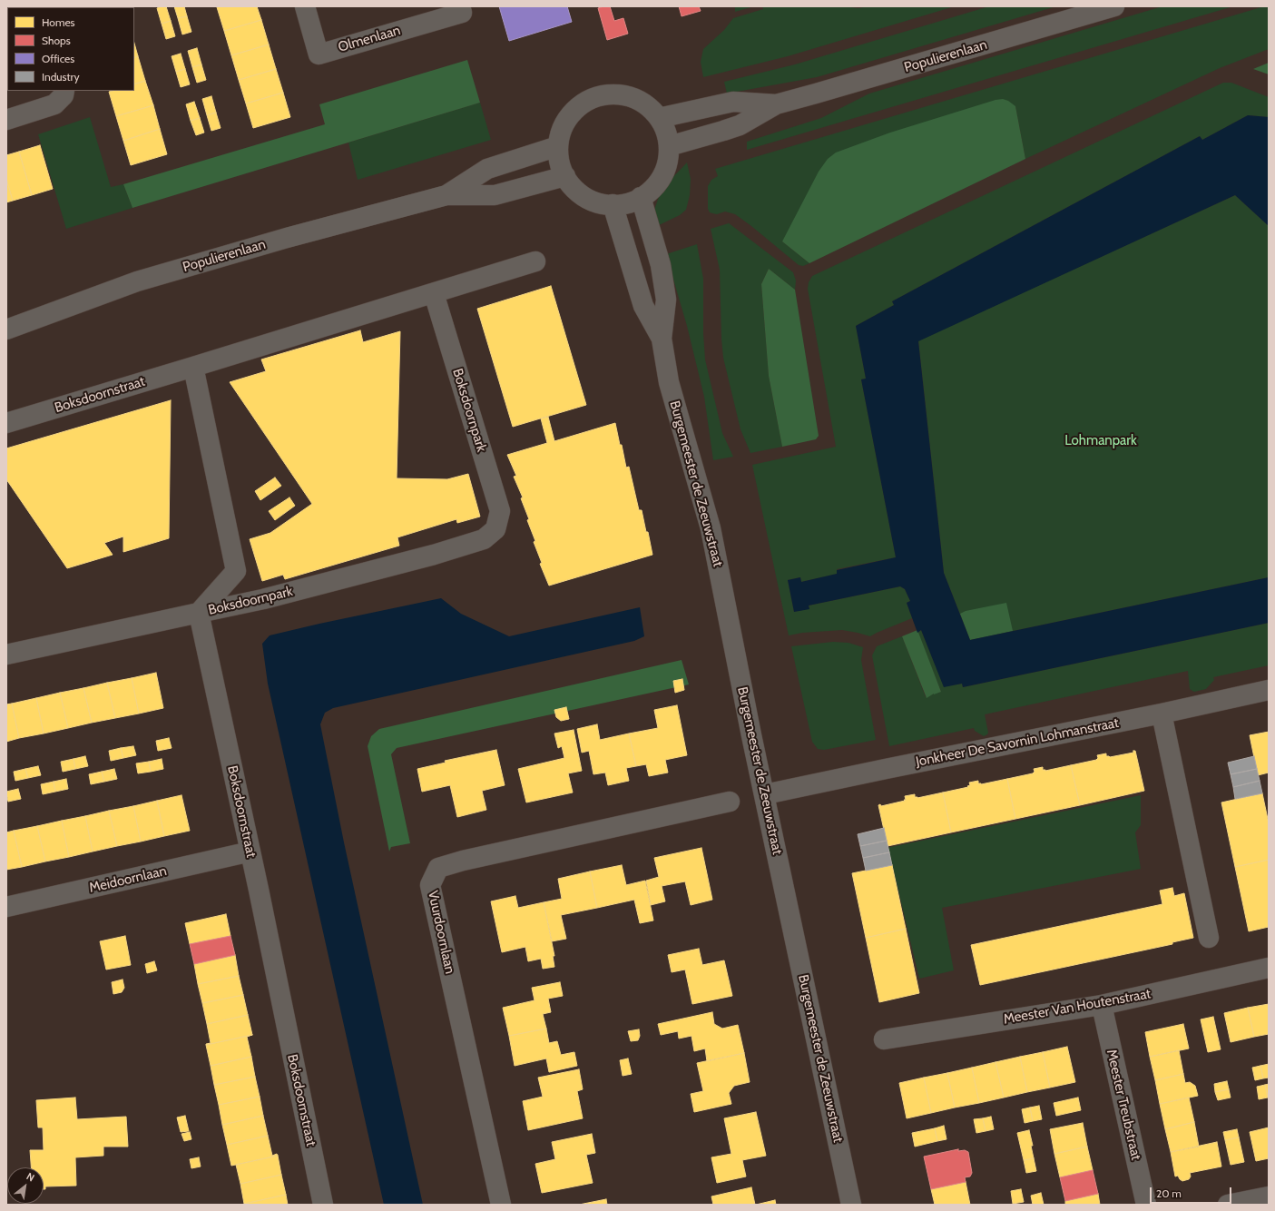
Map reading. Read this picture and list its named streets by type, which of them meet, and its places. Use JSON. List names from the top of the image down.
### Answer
{
  "streets": {
    "street": [
      "Olmenlaan",
      "Populierenlaan",
      "Boksdoornstraat",
      "Boksdoornpark",
      "Burgemeester de Zeeuwstraat",
      "Jonkheer De Savornin Lohmanstraat",
      "Meidoornlaan",
      "Vuurdoornlaan",
      "Meester Van Houtenstraat",
      "Meester Treubstraat"
    ]
  },
  "crossings": [
    ["Populierenlaan", "Burgemeester de Zeeuwstraat"],
    ["Boksdoornstraat", "Boksdoornpark"],
    ["Boksdoornstraat", "Meidoornlaan"],
    ["Burgemeester de Zeeuwstraat", "Jonkheer De Savornin Lohmanstraat"],
    ["Meester Van Houtenstraat", "Meester Treubstraat"]
  ],
  "parks": ["Lohmanpark"],
  "legend": [
    "Homes",
    "Shops",
    "Offices",
    "Industry"
  ],
  "scale_bar": "20 m",
  "north": "top right"
}
